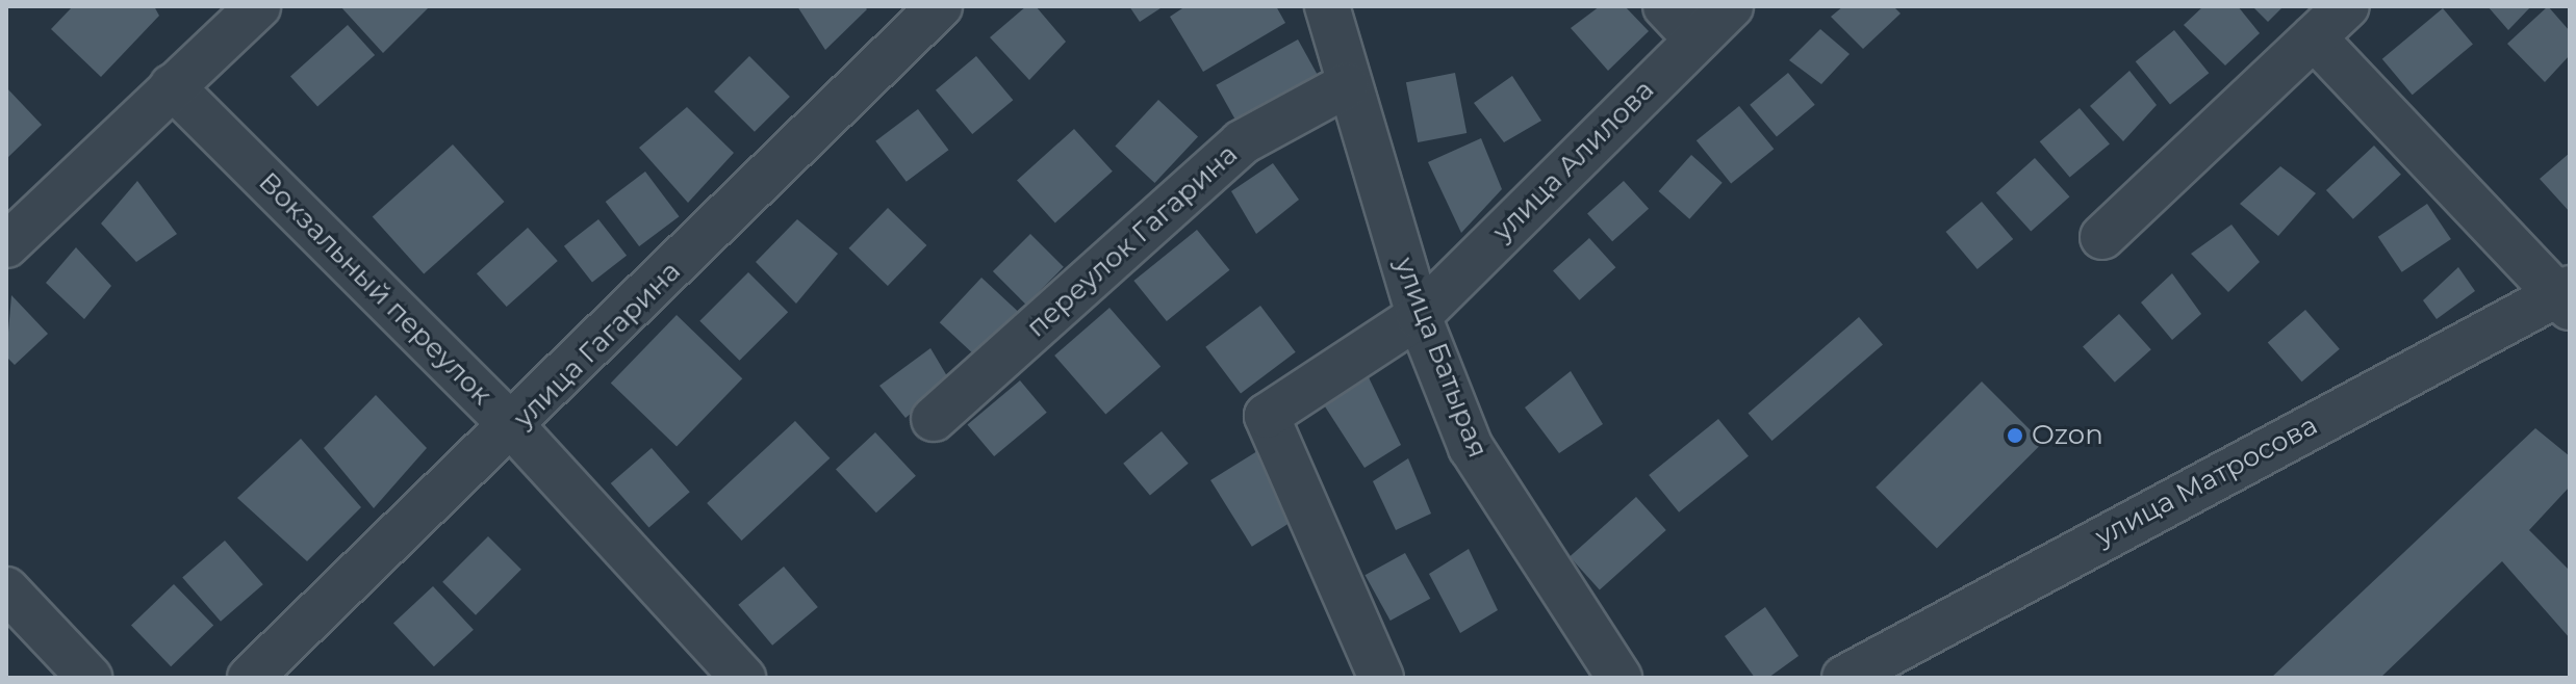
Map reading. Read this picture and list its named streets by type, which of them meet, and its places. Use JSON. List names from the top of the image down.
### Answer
{
  "streets": {
    "street": [
      "улица Алилова",
      "переулок Гагарина",
      "Вокзальный переулок",
      "улица Гагарина",
      "улица Батырая",
      "улица Матросова"
    ]
  },
  "crossings": [
    ["улица Алилова", "улица Батырая"],
    ["переулок Гагарина", "улица Батырая"],
    ["Вокзальный переулок", "улица Гагарина"]
  ],
  "places": ["Ozon"]
}
